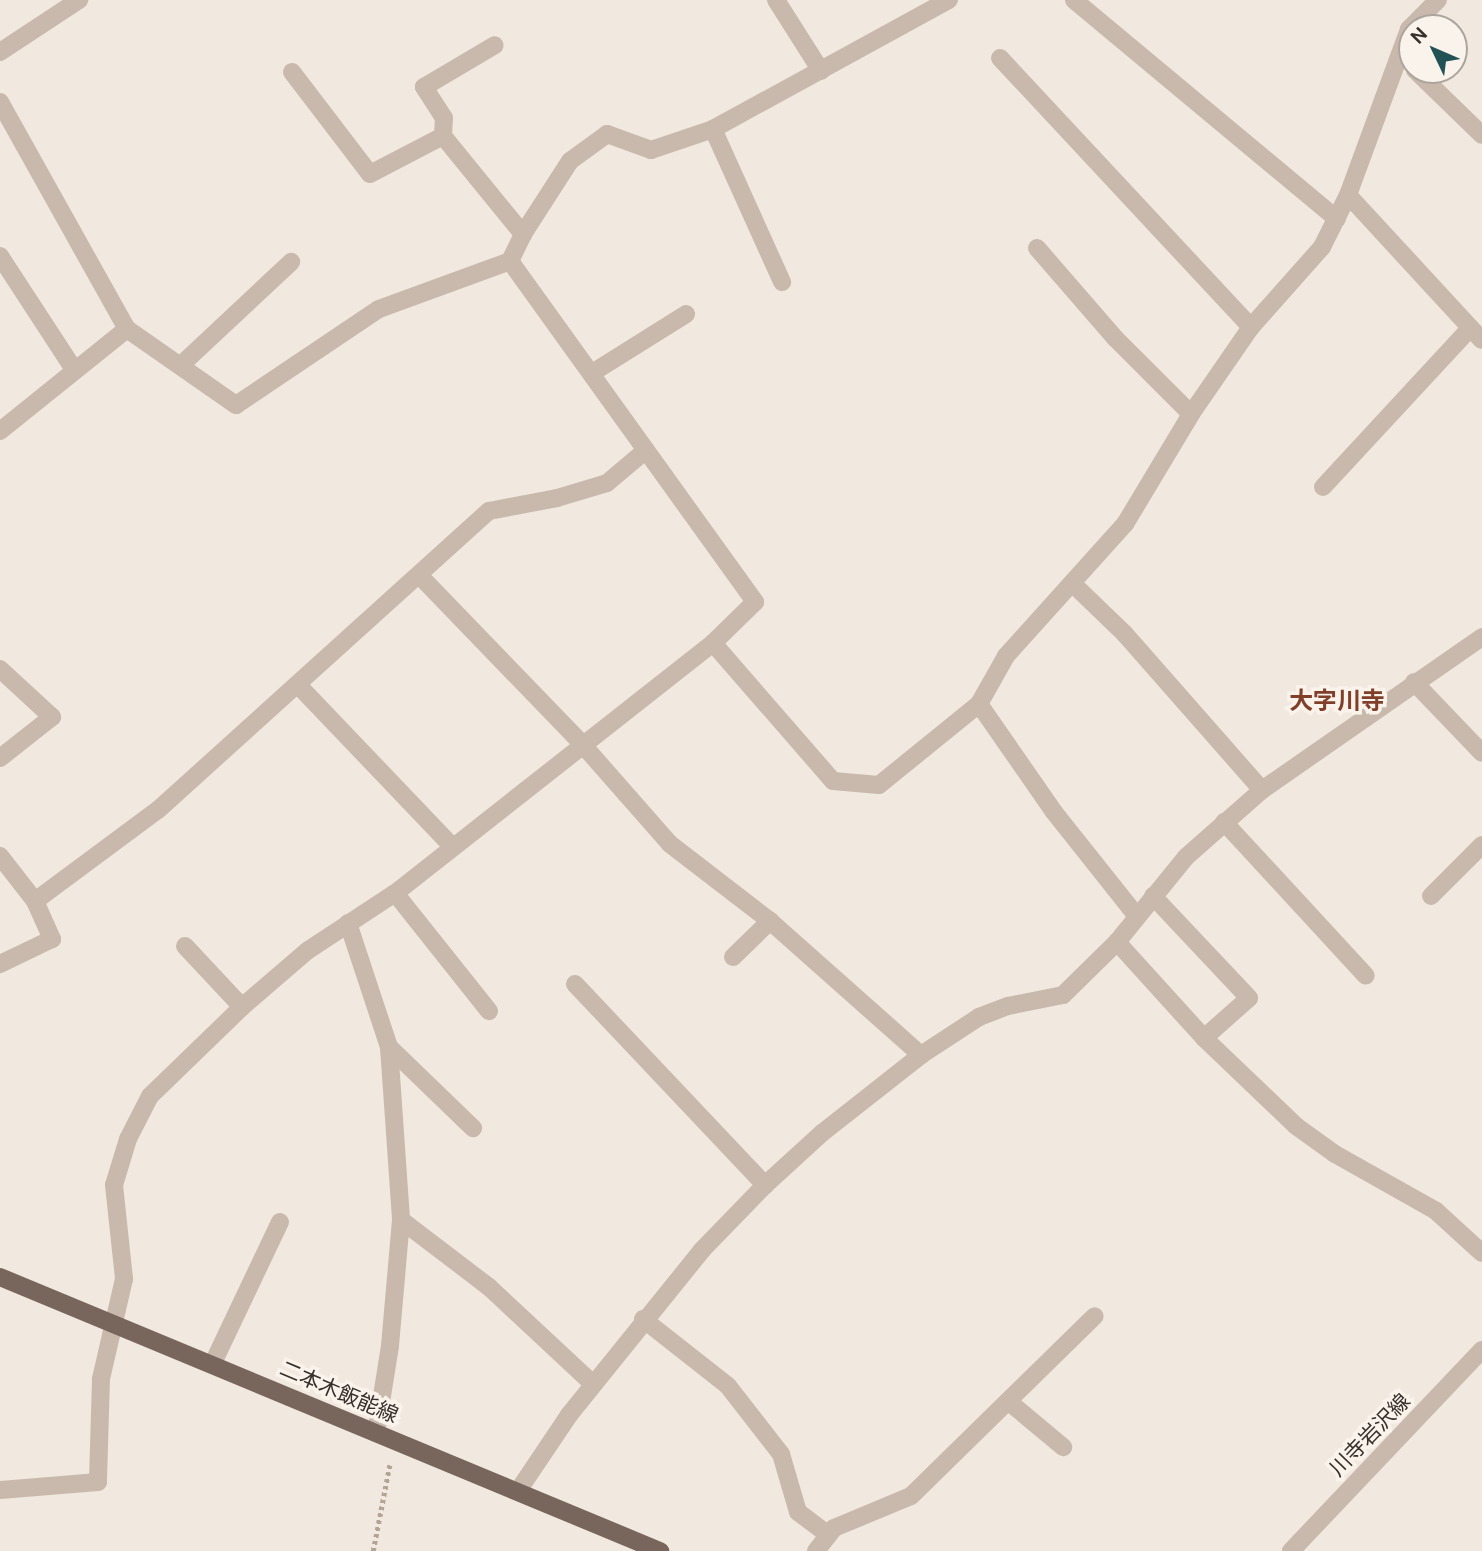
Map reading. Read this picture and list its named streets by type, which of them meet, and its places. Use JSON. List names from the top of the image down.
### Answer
{
  "streets": {
    "main road": ["二本木飯能線"],
    "street": ["川寺岩沢線"]
  },
  "districts": ["大字川寺"],
  "north": "top left"
}
